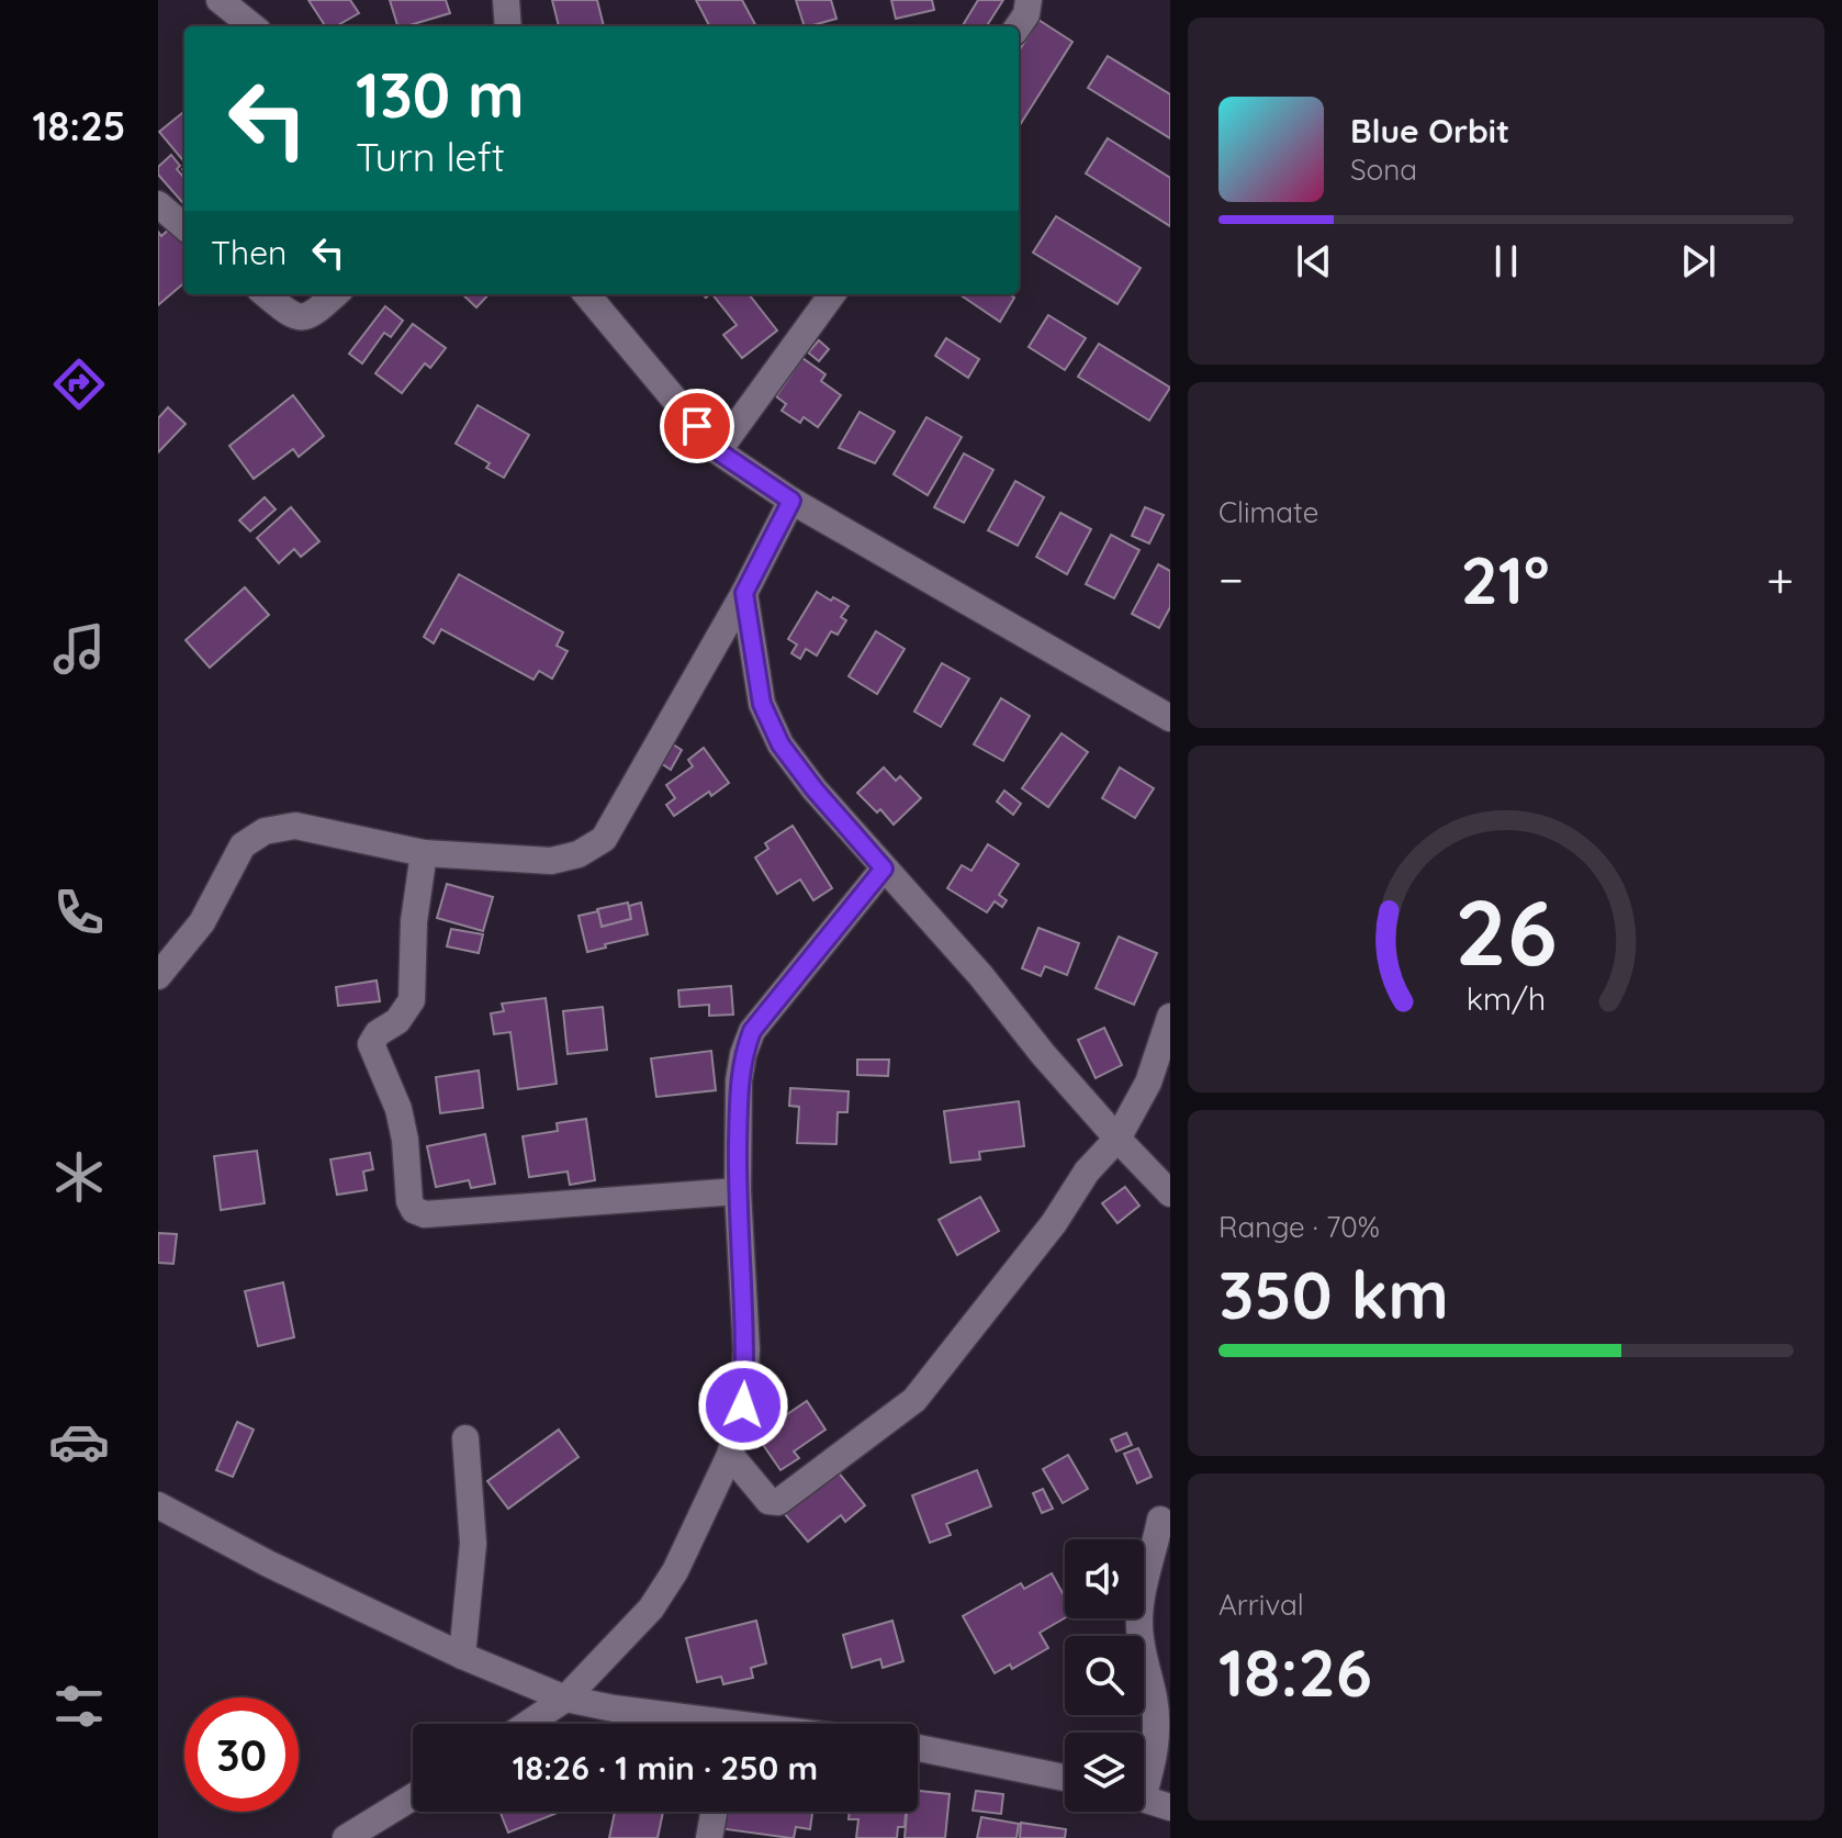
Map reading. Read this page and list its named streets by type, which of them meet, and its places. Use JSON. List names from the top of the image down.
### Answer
{
  "page": {
    "tabs": "18:25",
    "turn": ["130 m", "Turn left"],
    "song": ["Blue Orbit", "Sona"],
    "then": "Then",
    "tile": [
      "Climate",
      ["Range · 70%", "350 km"],
      ["Arrival", "18:26"]
    ],
    "heat": ["−", "21°", "+"],
    "limit": "30",
    "trip": "18:26 · 1 min · 250 m",
    "gauge": ["26", "km/h"]
  }
}
